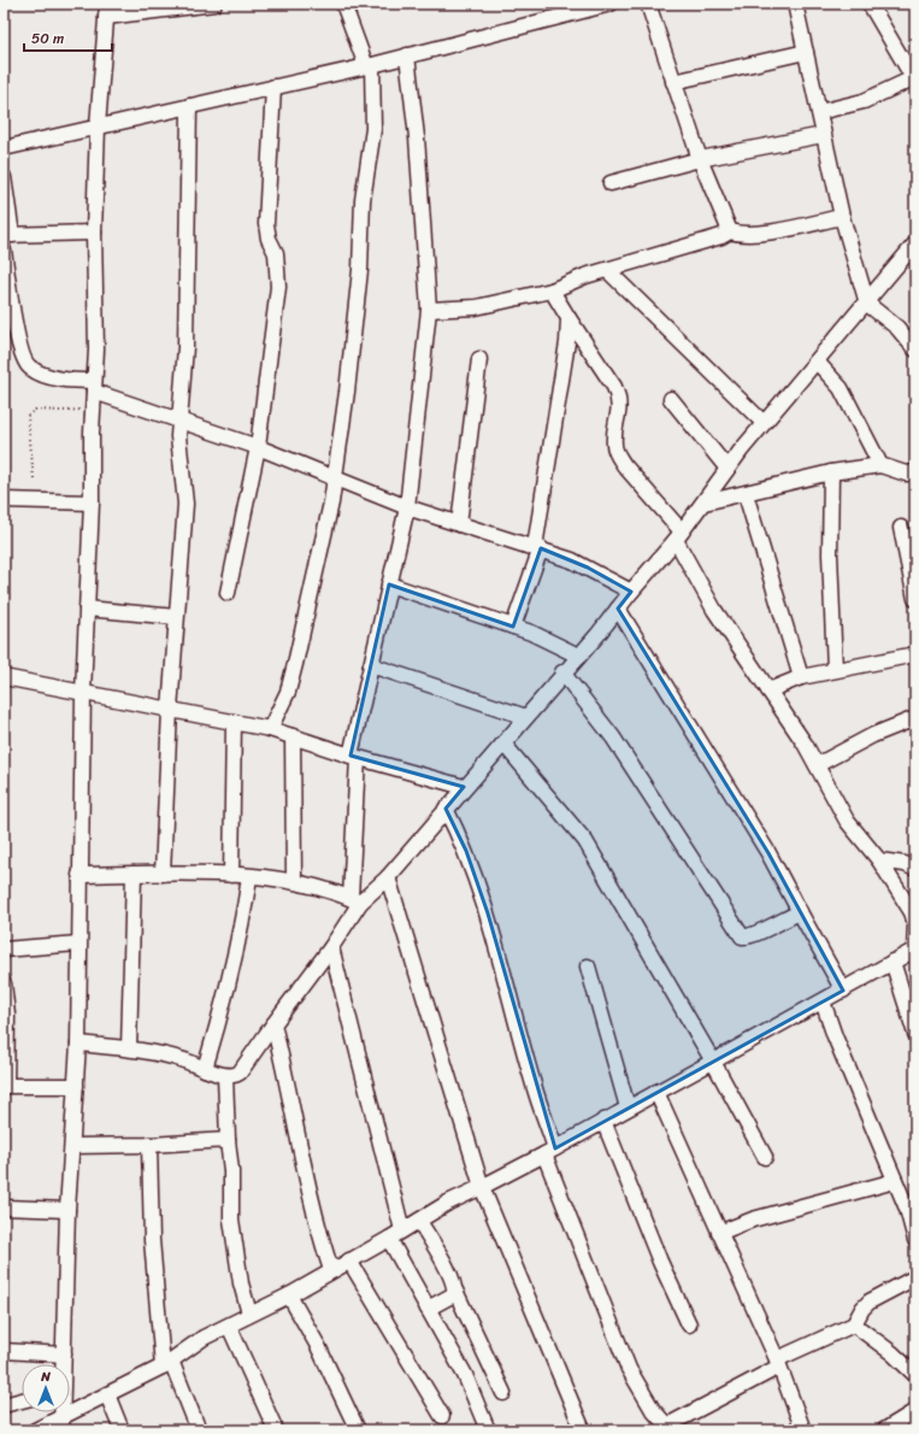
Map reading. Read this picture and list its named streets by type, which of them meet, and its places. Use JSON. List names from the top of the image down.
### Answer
{
  "scale_bar": "50 m",
  "north": "top"
}
